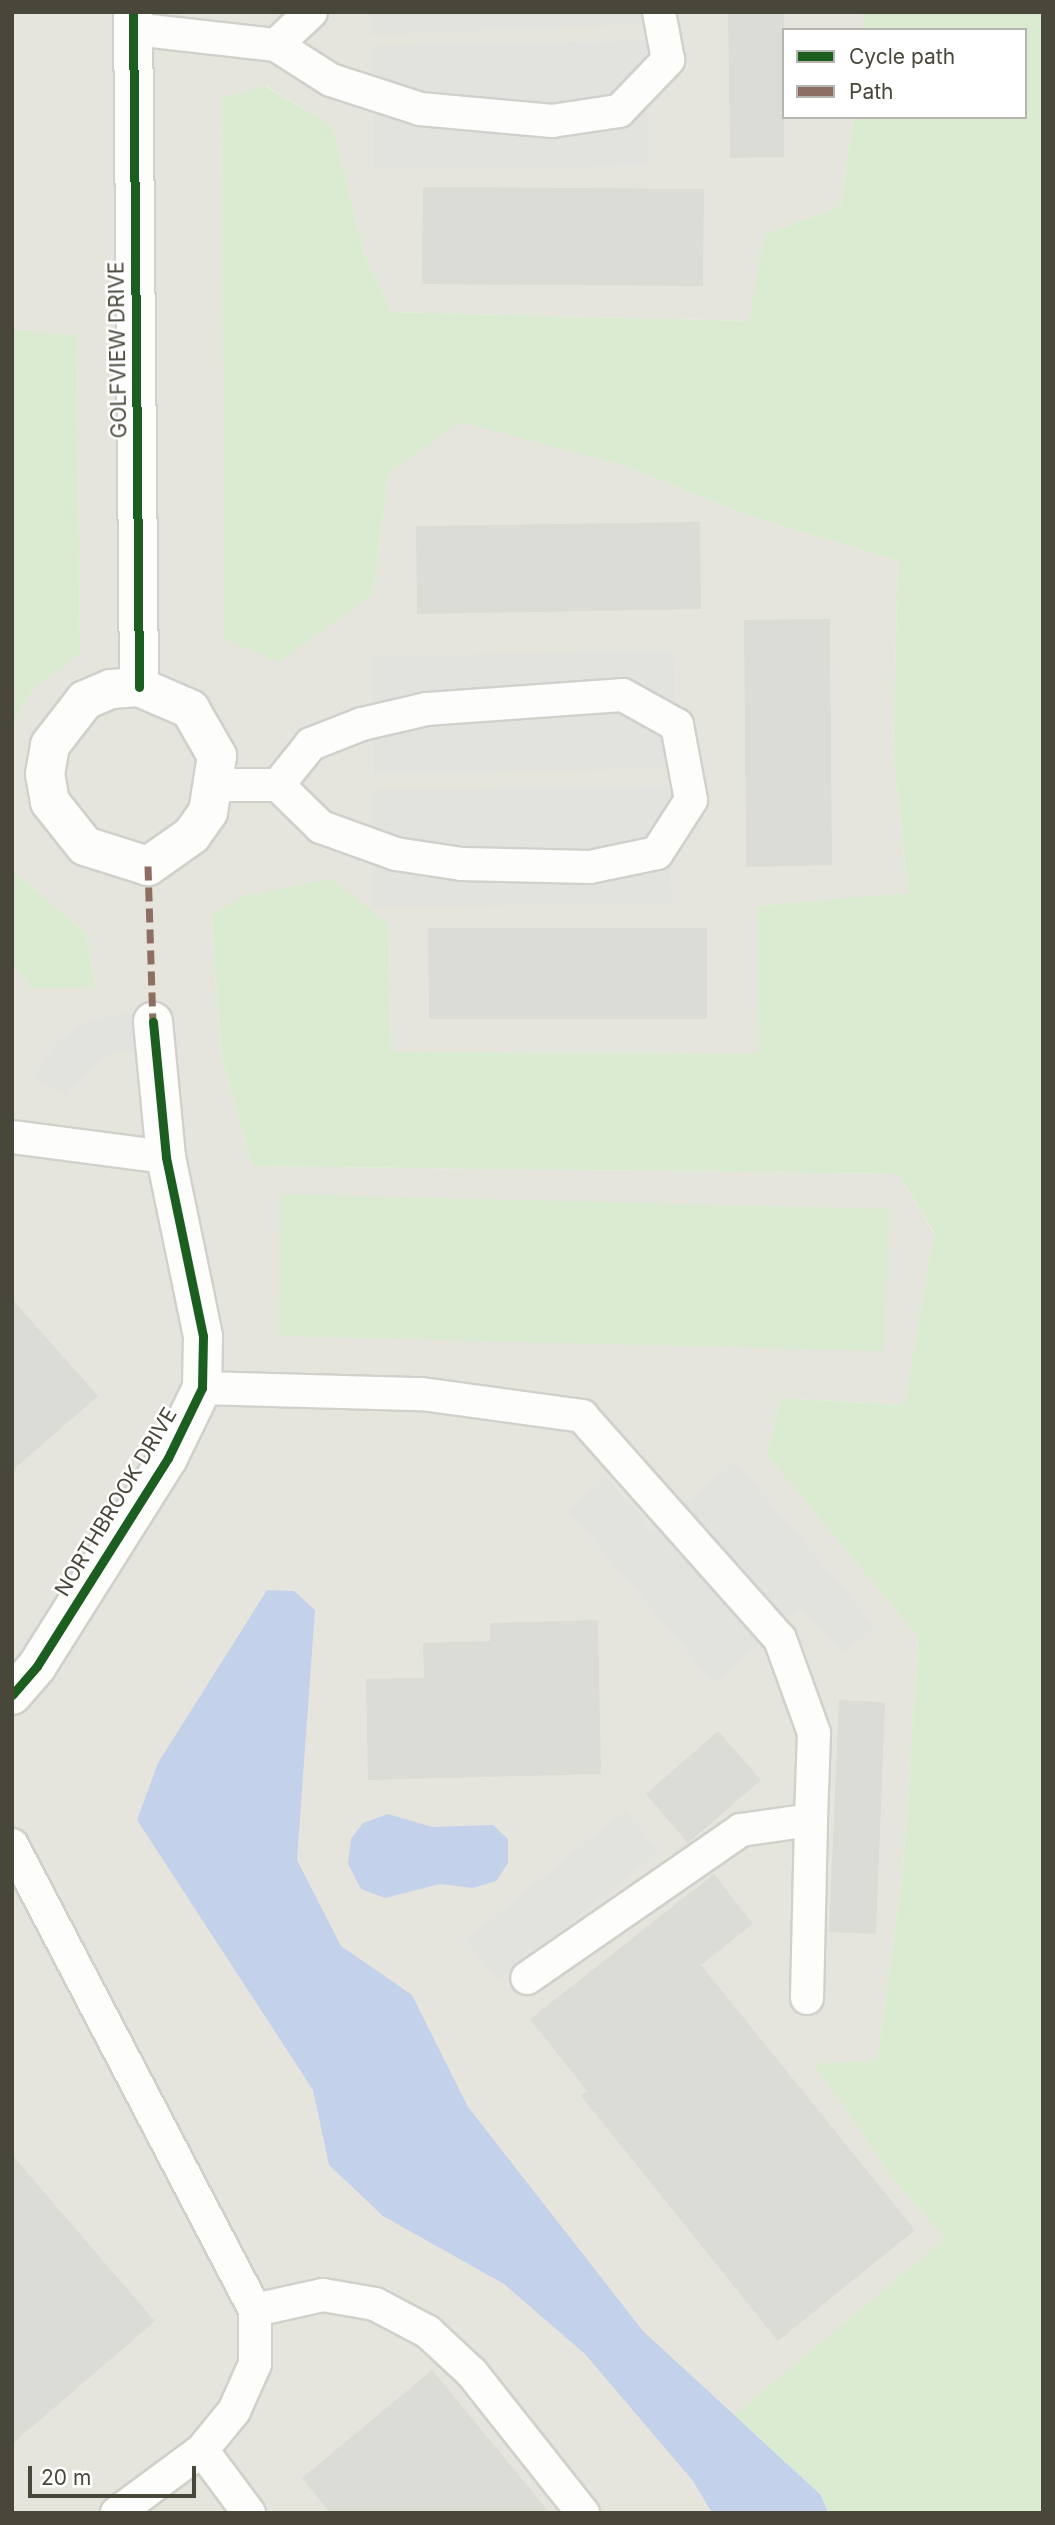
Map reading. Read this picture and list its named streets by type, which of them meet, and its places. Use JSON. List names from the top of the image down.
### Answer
{
  "streets": {
    "street": ["GOLFVIEW DRIVE", "NORTHBROOK DRIVE"]
  },
  "legend": ["Cycle path", "Path"],
  "scale_bar": "20 m"
}
